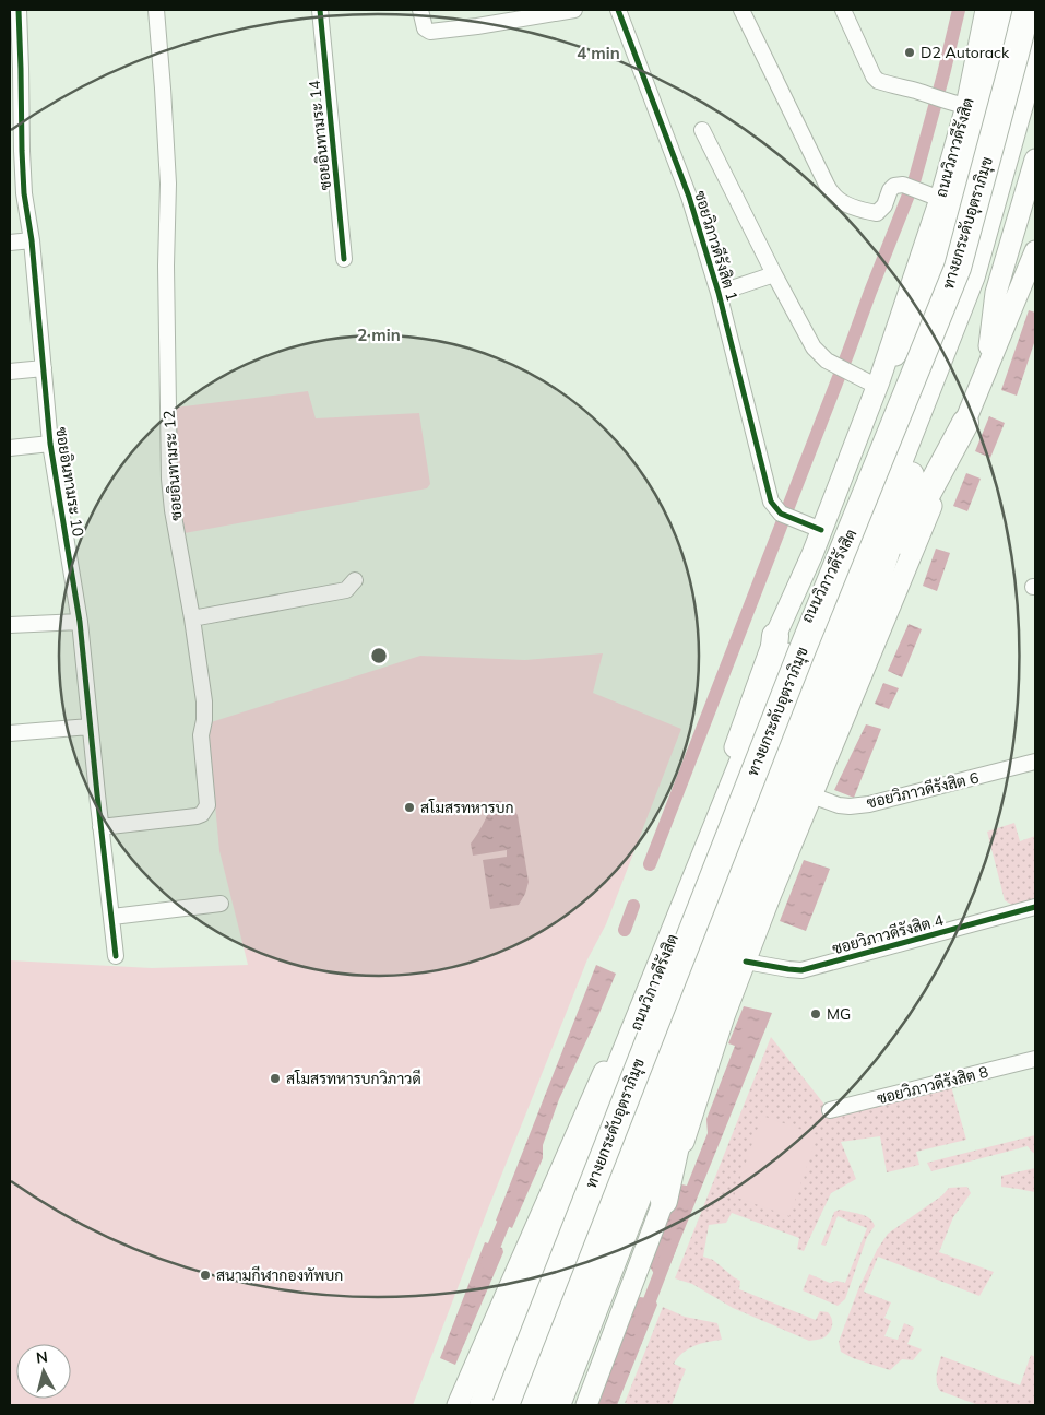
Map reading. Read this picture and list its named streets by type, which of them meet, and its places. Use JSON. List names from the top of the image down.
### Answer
{
  "streets": {
    "highway": ["ถนนวิภาวดีรังสิต", "ทางยกระดับอุตราภิมุข"],
    "street": [
      "ซอยอินทามระ 14",
      "ซอยวิภาวดีรังสิต 1",
      "ซอยอินทามระ 12",
      "ซอยอินทามระ 10",
      "ซอยวิภาวดีรังสิต 6",
      "ซอยวิภาวดีรังสิต 4",
      "ซอยวิภาวดีรังสิต 8"
    ]
  },
  "crossings": [
    ["ถนนวิภาวดีรังสิต", "ทางยกระดับอุตราภิมุข"],
    ["ถนนวิภาวดีรังสิต", "ซอยวิภาวดีรังสิต 1"],
    ["ซอยอินทามระ 12", "ซอยอินทามระ 10"]
  ],
  "places": [
    "D2 Autorack",
    "สโมสรทหารบก",
    "MG",
    "สโมสรทหารบกวิภาวดี",
    "สนามกีฬากองทัพบก"
  ],
  "north": "top",
  "rings": ["4 min", "2 min"]
}
